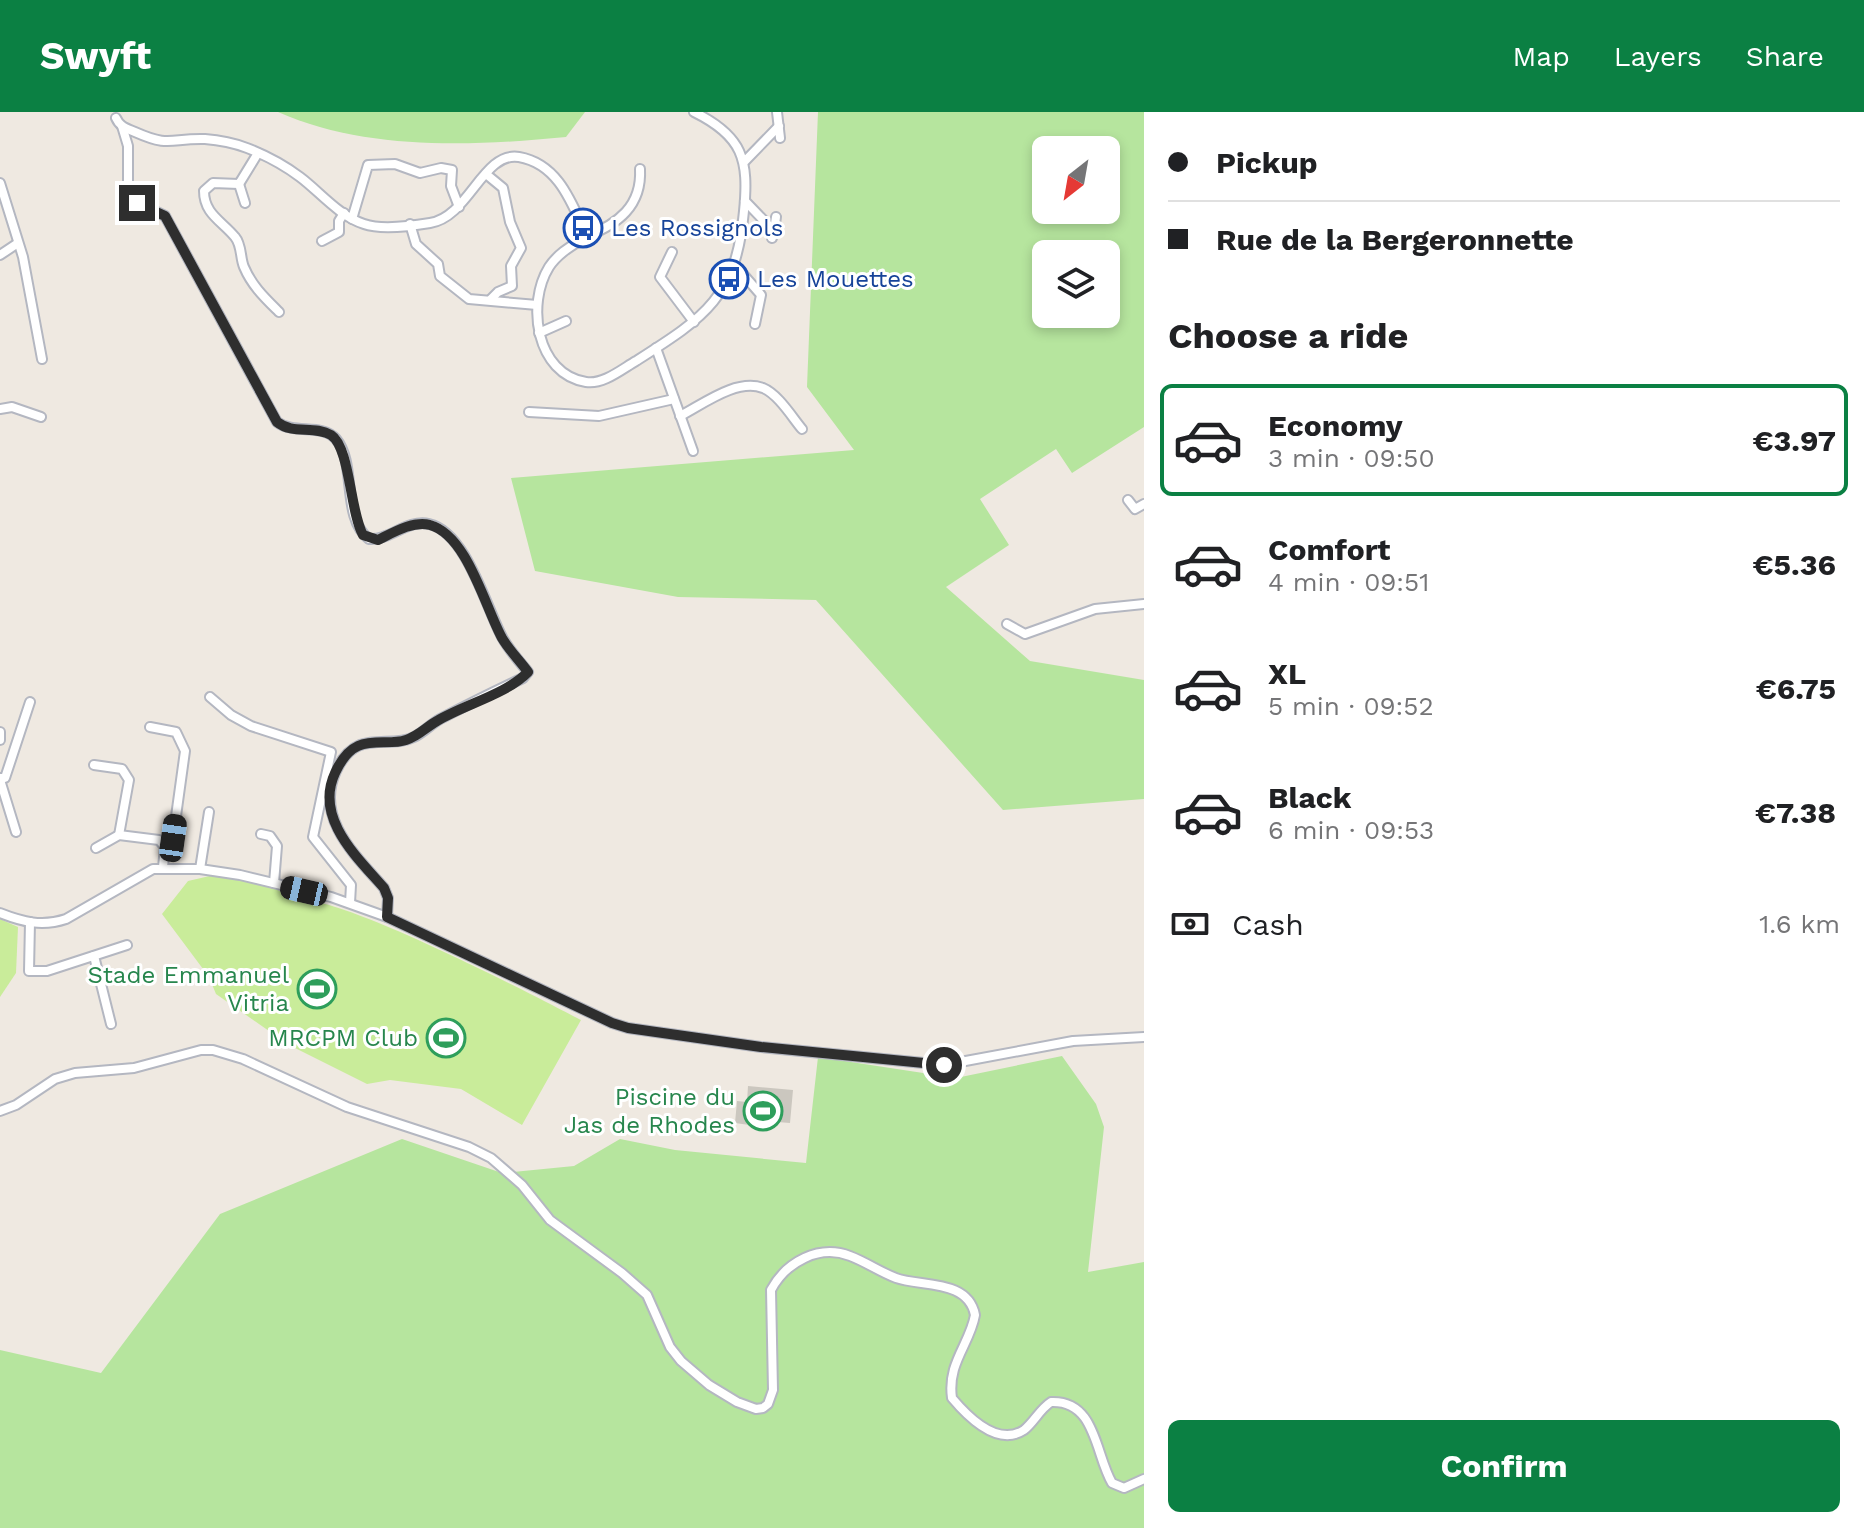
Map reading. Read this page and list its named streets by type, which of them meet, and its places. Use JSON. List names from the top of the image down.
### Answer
{
  "places": {
    "bus stop": ["Les Rossignols", "Les Mouettes"],
    "sports": ["Stade Emmanuel Vitria", "MRCPM Club", "Piscine du Jas de Rhodes"]
  },
  "north": "bottom left",
  "page": {
    "header": "Swyft",
    "nav": ["Map", "Layers", "Share"],
    "banner": ["Pickup", "Rue de la Bergeronnette"],
    "heading": "Choose a ride",
    "list": [
      {
        "name": "Economy",
        "note": "3 min · 09:50",
        "value": "€3.97"
      },
      {
        "name": "Comfort",
        "note": "4 min · 09:51",
        "value": "€5.36"
      },
      {
        "name": "XL",
        "note": "5 min · 09:52",
        "value": "€6.75"
      },
      {
        "name": "Black",
        "note": "6 min · 09:53",
        "value": "€7.38"
      }
    ],
    "pay": ["Cash", "1.6 km"],
    "buttons": "Confirm"
  }
}
